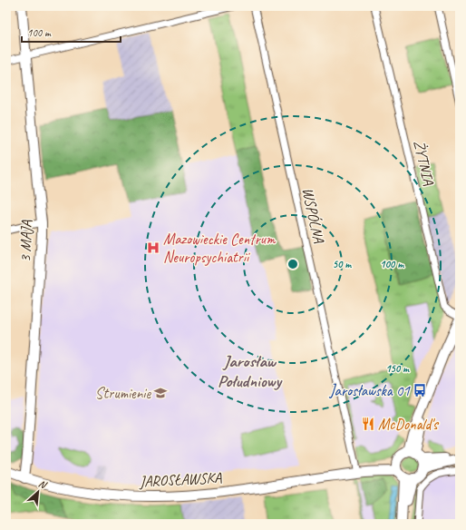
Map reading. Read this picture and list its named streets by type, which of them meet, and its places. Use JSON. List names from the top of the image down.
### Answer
{
  "streets": {
    "main road": ["3 MAJA", "JAROSŁAWSKA"],
    "street": ["ŻYTNIA", "WSPÓLNA"]
  },
  "crossings": [
    ["WSPÓLNA", "JAROSŁAWSKA"],
    ["3 MAJA", "JAROSŁAWSKA"]
  ],
  "districts": ["Jarosław Południowy"],
  "places": {
    "hospital": ["Mazowieckie Centrum Neuropsychiatrii"],
    "bus stop": ["Jarosławska 01"],
    "school or university": ["Strumienie"],
    "restaurant": ["McDonald's"]
  },
  "scale_bar": "100 m",
  "north": "top right",
  "rings": ["50 m", "100 m", "150 m"]
}
